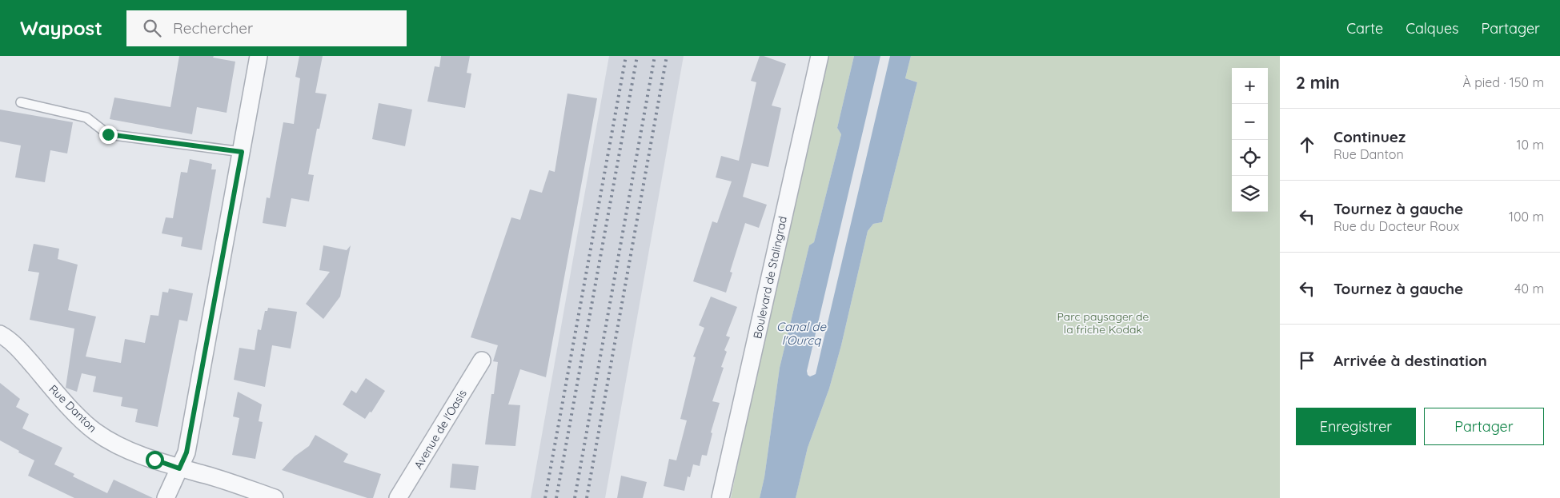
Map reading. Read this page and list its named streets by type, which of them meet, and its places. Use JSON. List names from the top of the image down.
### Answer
{
  "streets": {
    "street": ["Boulevard de Stalingrad", "Rue Danton", "Avenue de l'Oasis"]
  },
  "water": ["Canal de l'Ourcq"],
  "parks": ["Parc paysager de la friche Kodak"],
  "page": {
    "header": "Waypost",
    "search": "Rechercher",
    "nav": ["Carte", "Calques", "Partager"],
    "heading": ["2 min", "À pied · 150 m"],
    "map_buttons": ["+", "−"],
    "list": [
      ["Continuez", "Rue Danton", "10 m"],
      ["Tournez à gauche", "Rue du Docteur Roux", "100 m"],
      ["Tournez à gauche", "40 m"],
      "Arrivée à destination"
    ],
    "buttons": ["Enregistrer", "Partager"]
  }
}
